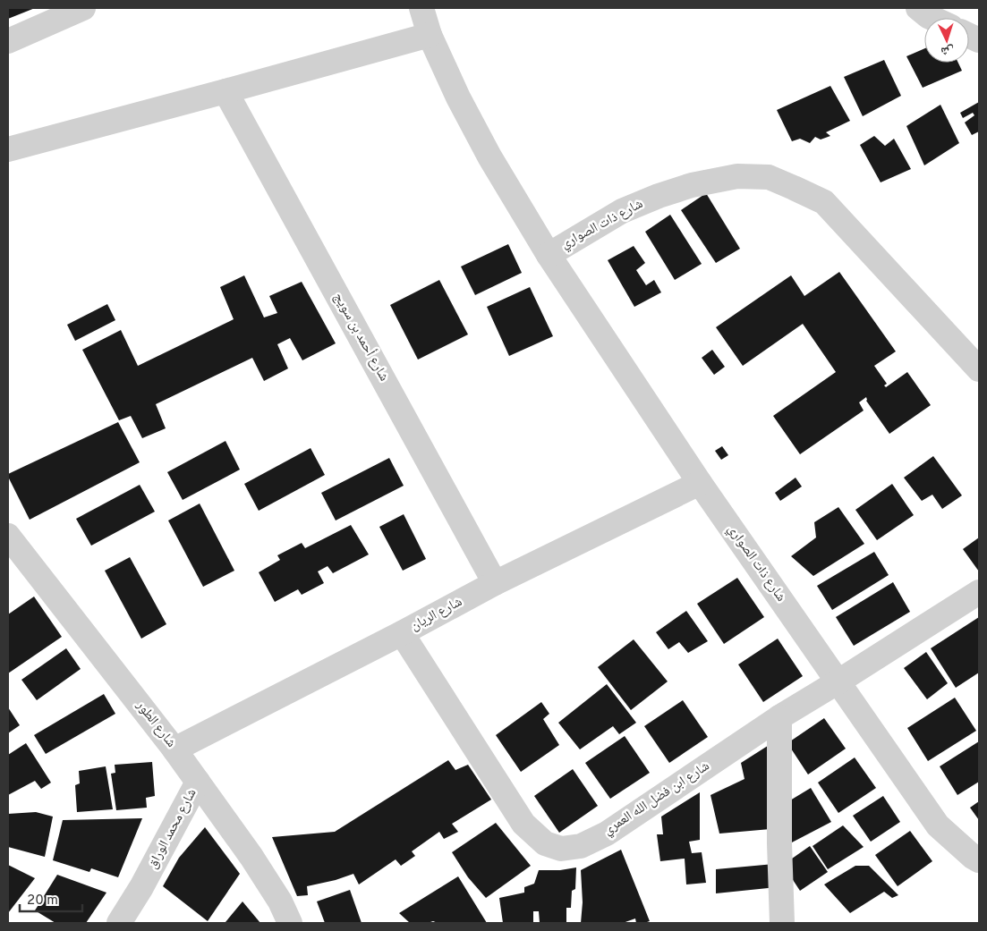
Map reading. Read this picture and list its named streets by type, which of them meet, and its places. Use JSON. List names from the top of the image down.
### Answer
{
  "streets": {
    "street": [
      "شارع ذات الصواري",
      "شارع أحمد بن سويج",
      "شارع الريان",
      "شارع الطور",
      "شارع ابن فضل الله العمري",
      "شارع محمد الوراق"
    ]
  },
  "crossings": [
    ["شارع ذات الصواري", "شارع الريان"],
    ["شارع ذات الصواري", "شارع ابن فضل الله العمري"],
    ["شارع أحمد بن سويج", "شارع الريان"],
    ["شارع الريان", "شارع الطور"],
    ["شارع الريان", "شارع ابن فضل الله العمري"],
    ["شارع الطور", "شارع محمد الوراق"]
  ],
  "scale_bar": "20 m",
  "north": "bottom"
}
